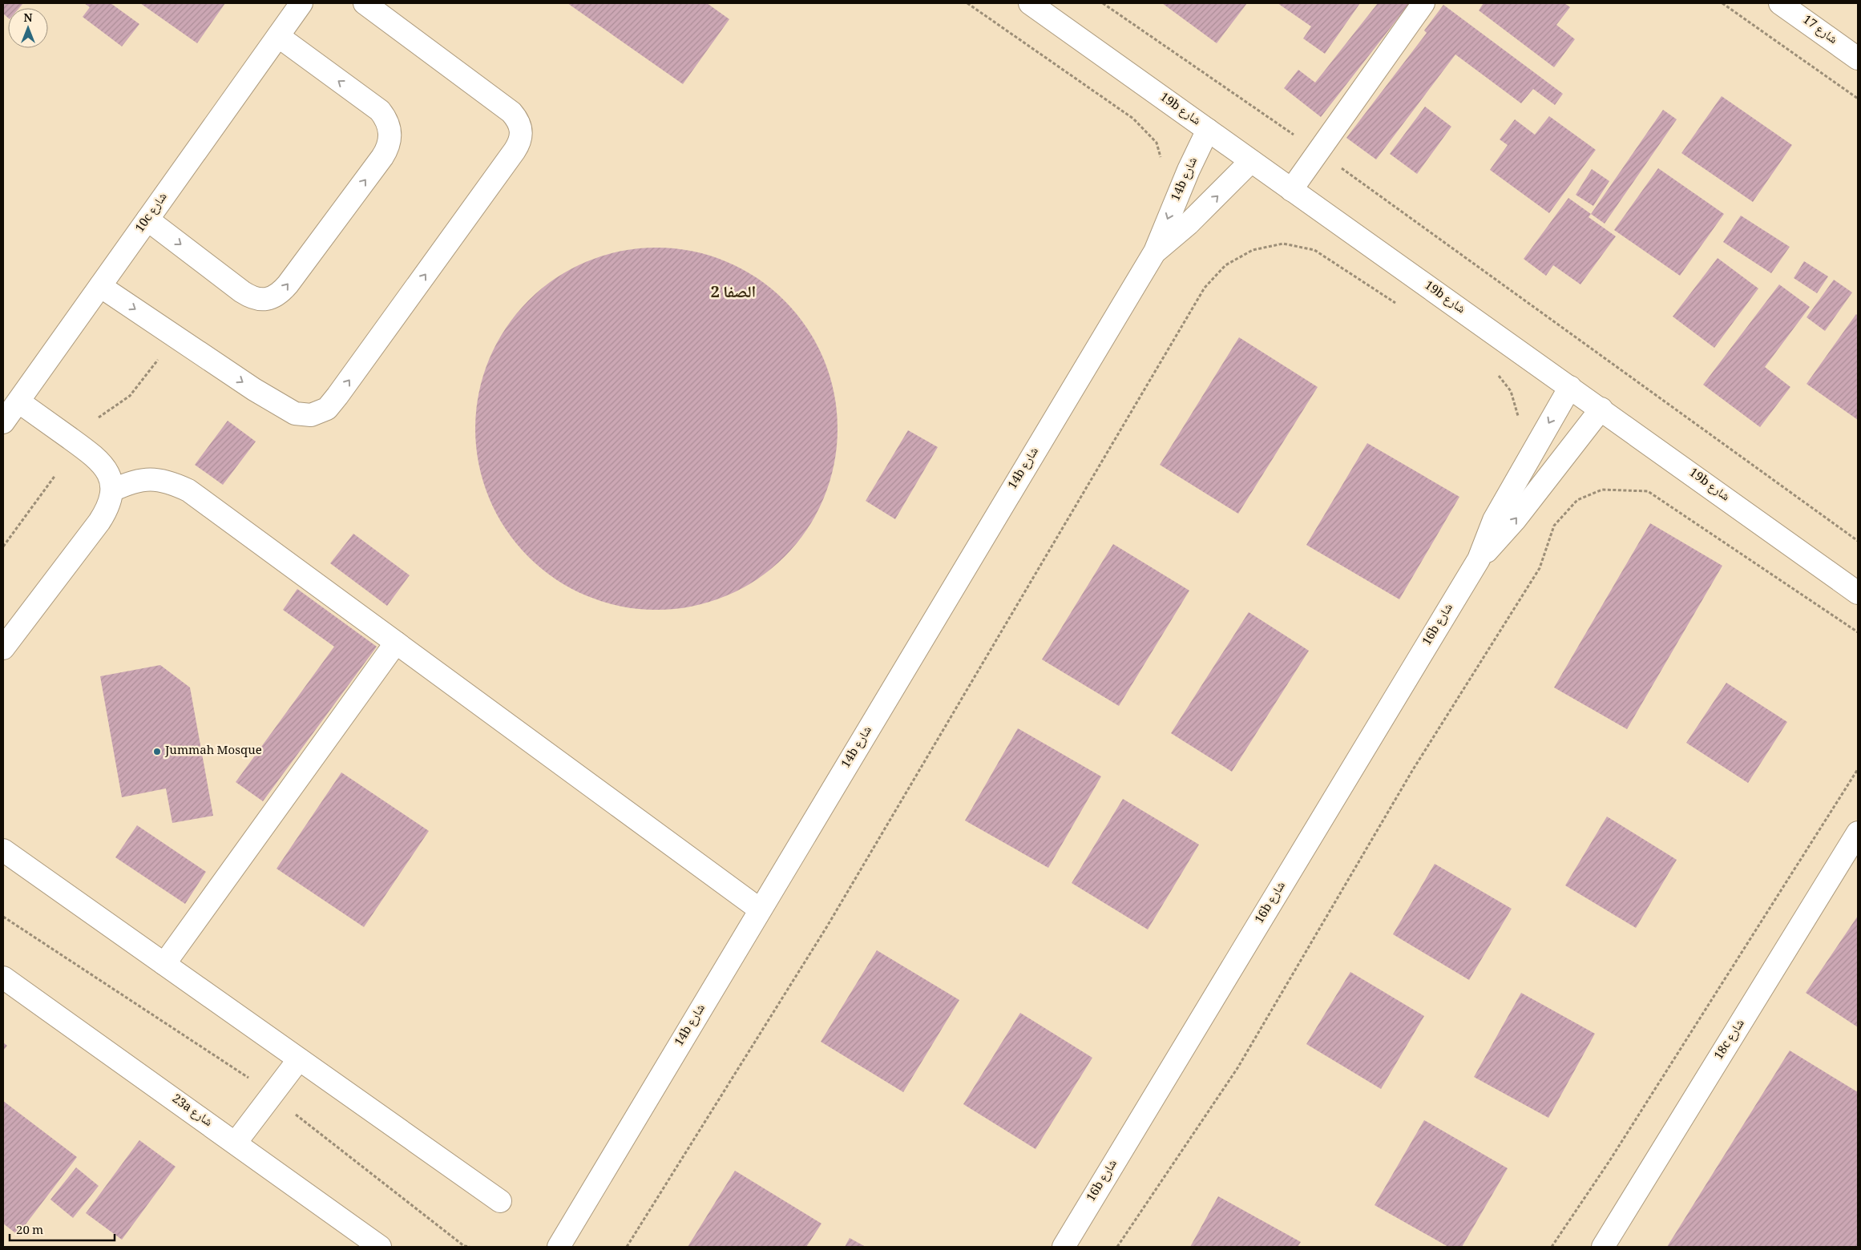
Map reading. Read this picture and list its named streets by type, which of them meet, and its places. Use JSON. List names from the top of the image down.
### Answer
{
  "streets": {
    "street": [
      "شارع 17",
      "19b شارع",
      "14b شارع",
      "10c شارع",
      "16b شارع",
      "18c شارع",
      "23a شارع"
    ]
  },
  "crossings": [
    ["19b شارع", "14b شارع"],
    ["19b شارع", "16b شارع"]
  ],
  "districts": ["الصفا 2"],
  "places": ["Jummah Mosque"],
  "scale_bar": "20 m",
  "north": "top"
}
